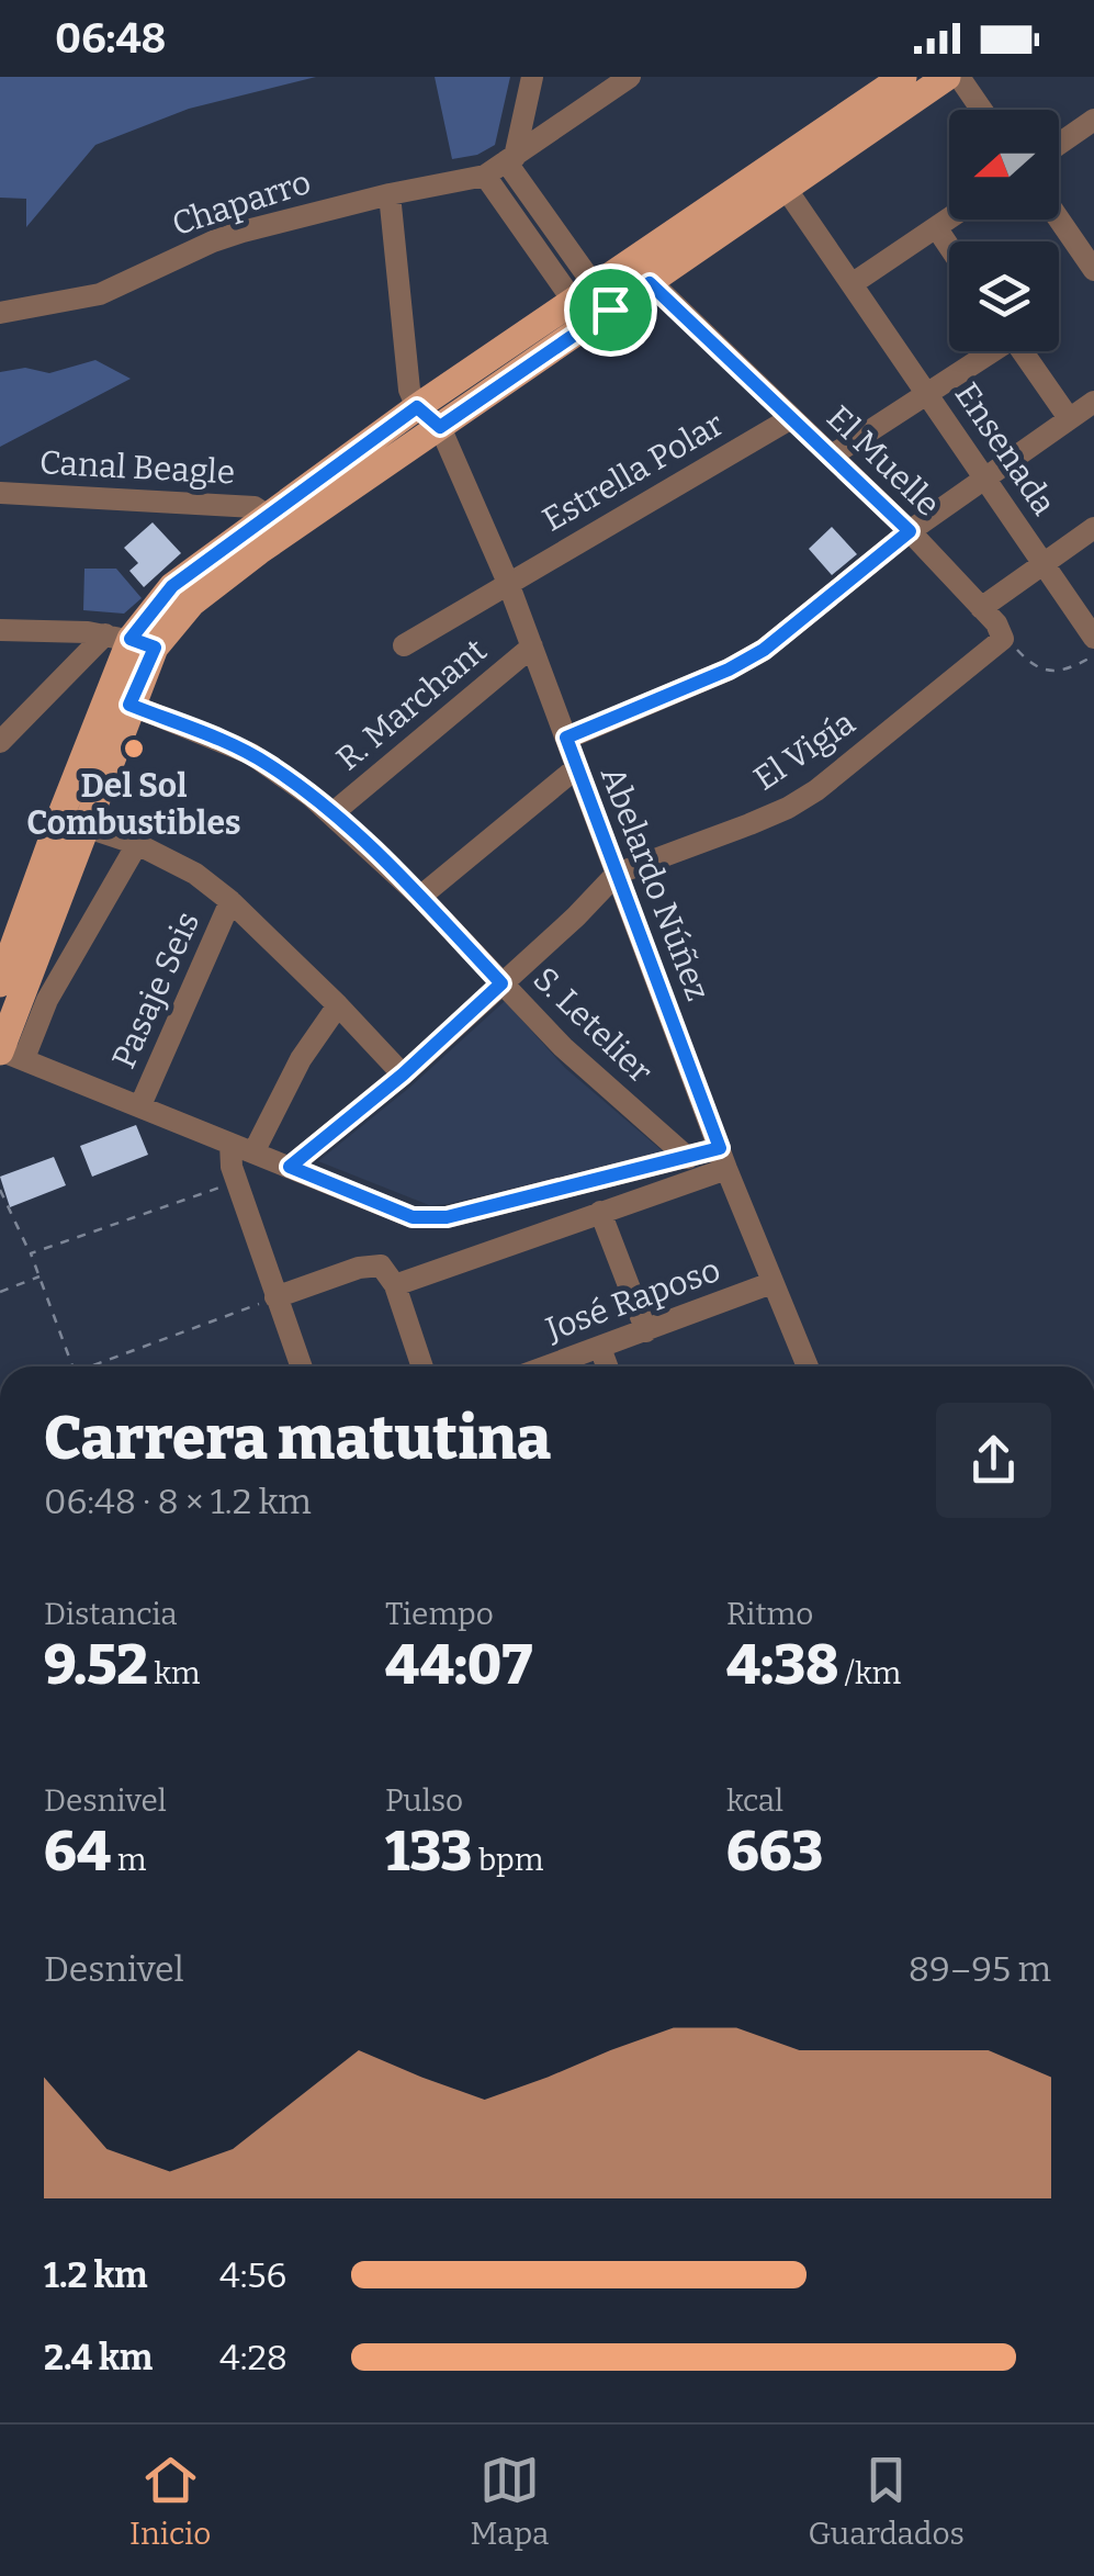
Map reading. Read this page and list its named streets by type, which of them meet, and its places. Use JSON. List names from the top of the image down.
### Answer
{
  "streets": {
    "street": [
      "Chaparro",
      "Ensenada",
      "El Muelle",
      "Canal Beagle",
      "Estrella Polar",
      "R. Marchant",
      "El Vigía",
      "Abelardo Núñez",
      "Pasaje Seis",
      "S. Letelier",
      "José Raposo"
    ]
  },
  "crossings": [
    ["Chaparro", "Abelardo Núñez"],
    ["El Muelle", "Estrella Polar"],
    ["El Muelle", "El Vigía"],
    ["Estrella Polar", "Abelardo Núñez"],
    ["R. Marchant", "Abelardo Núñez"],
    ["R. Marchant", "S. Letelier"],
    ["El Vigía", "Abelardo Núñez"],
    ["Abelardo Núñez", "José Raposo"]
  ],
  "places": ["Del Sol Combustibles"],
  "north": "left",
  "page": {
    "status": "06:48",
    "heading": ["Carrera matutina", "06:48 · 8 × 1.2 km"],
    "stats": [
      ["Distancia", "9.52 km"],
      ["Tiempo", "44:07"],
      ["Ritmo", "4:38 /km"],
      ["Desnivel", "64 m"],
      ["Pulso", "133 bpm"],
      ["kcal", "663"]
    ],
    "chart": ["Desnivel", "89–95 m"],
    "list": [
      {
        "name": "1.2 km",
        "note": "4:56"
      },
      {
        "name": "2.4 km",
        "note": "4:28"
      }
    ],
    "tabs": ["Inicio", "Mapa", "Guardados"]
  }
}
